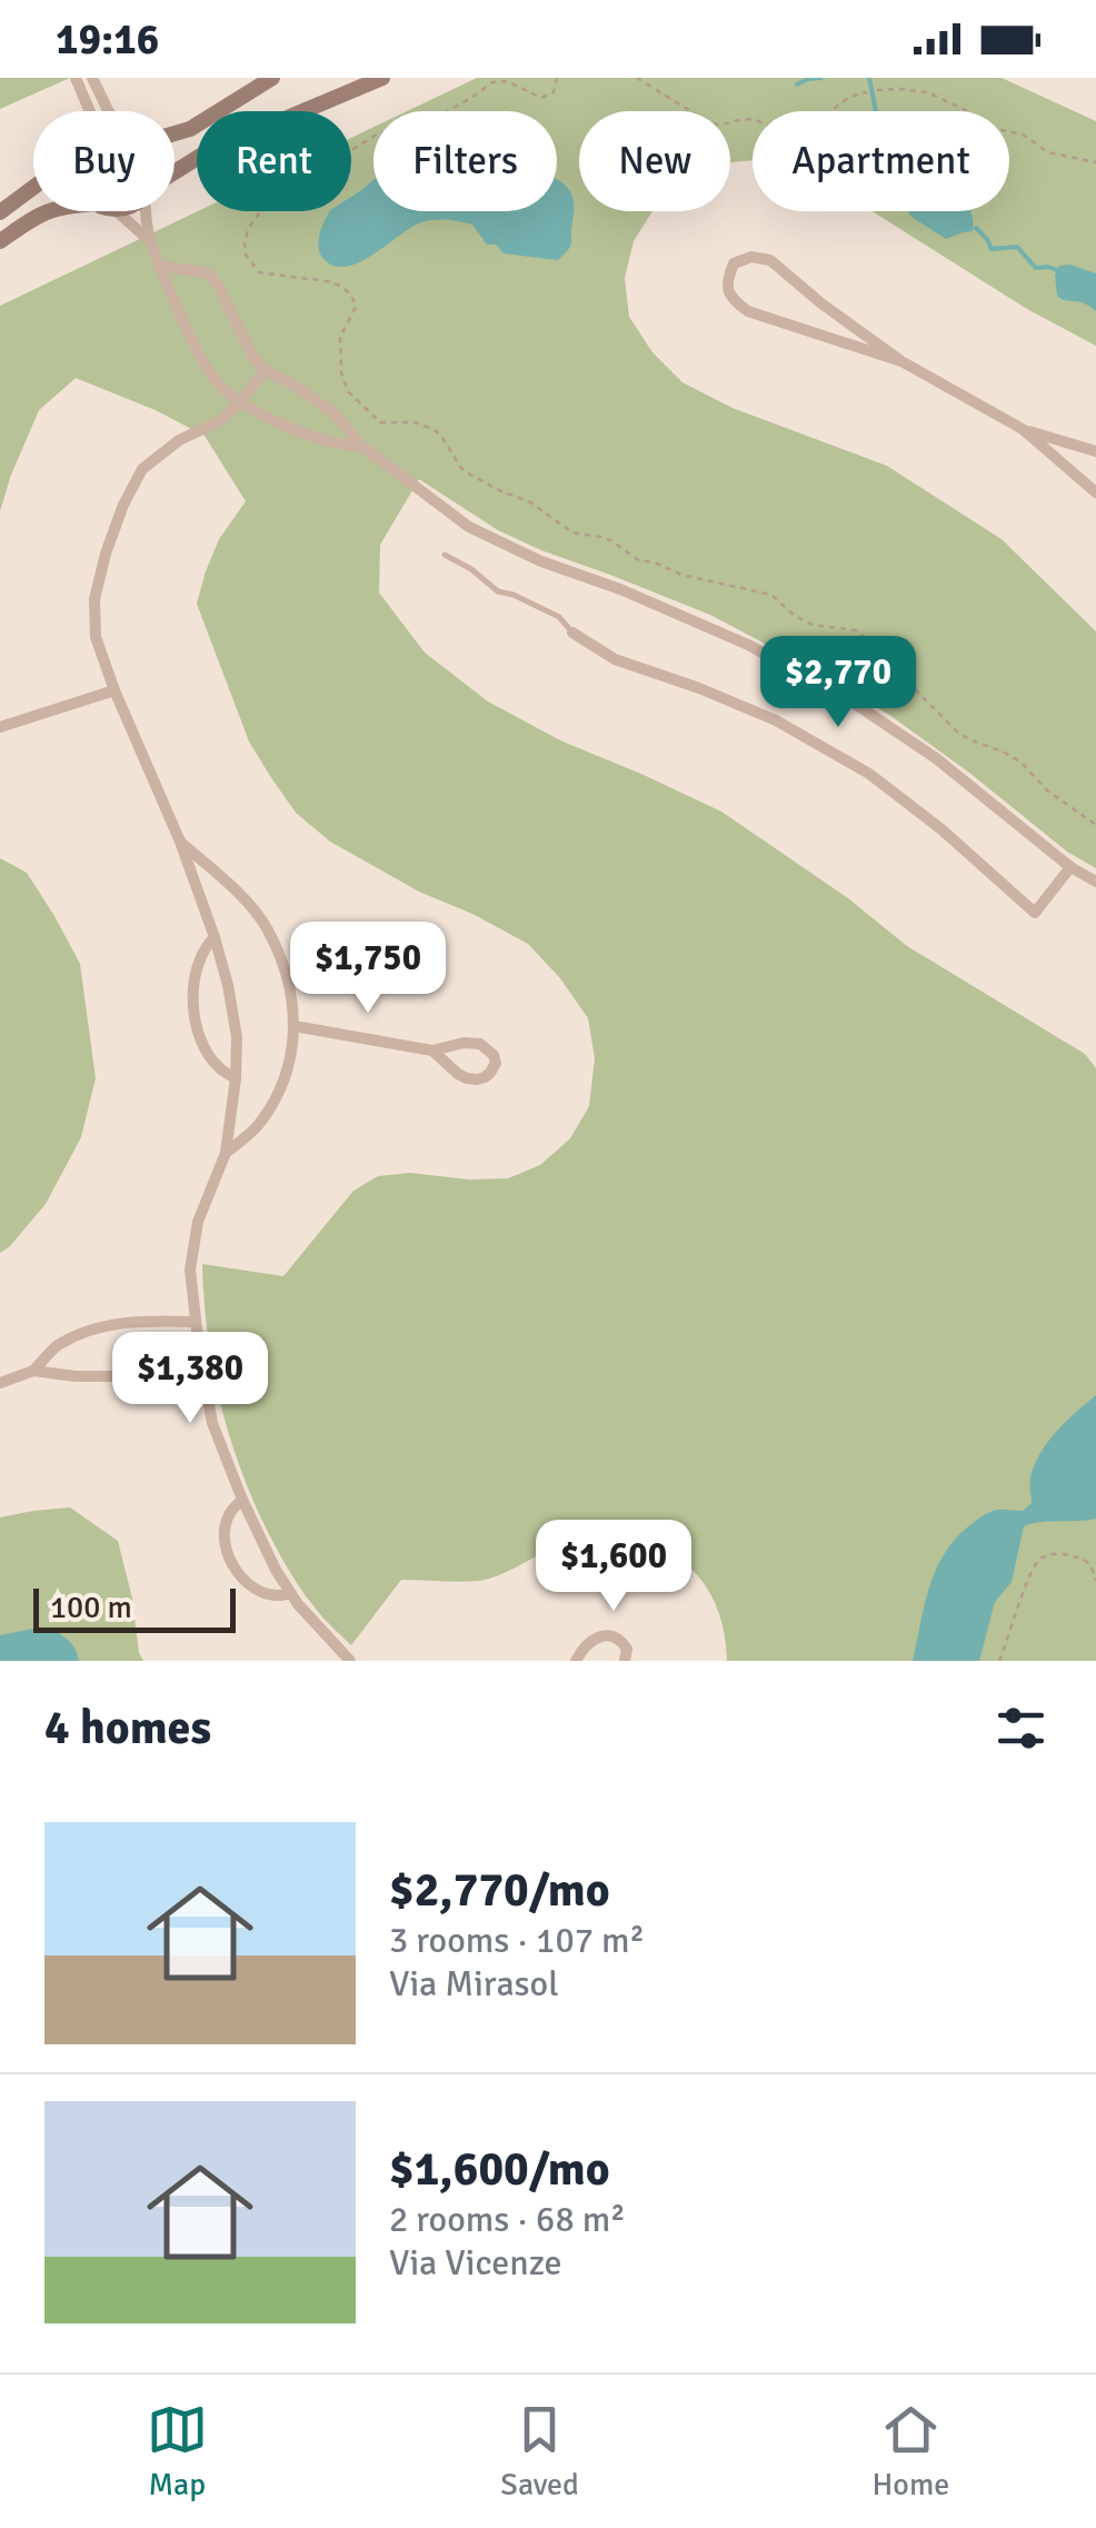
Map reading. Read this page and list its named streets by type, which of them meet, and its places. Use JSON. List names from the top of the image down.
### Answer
{
  "scale_bar": "100 m",
  "page": {
    "status": "19:16",
    "chip": [
      "Buy",
      "Rent",
      "Filters",
      "New",
      "Apartment"
    ],
    "price": [
      "$2,770",
      "$1,750",
      "$1,380",
      "$1,600"
    ],
    "scale": "100 m",
    "heading": "4 homes",
    "list": [
      {
        "name": "$2,770/mo",
        "note": "3 rooms · 107 m² · Via Mirasol"
      },
      {
        "name": "$1,600/mo",
        "note": "2 rooms · 68 m² · Via Vicenze"
      }
    ],
    "tabs": ["Map", "Saved", "Home"]
  }
}
